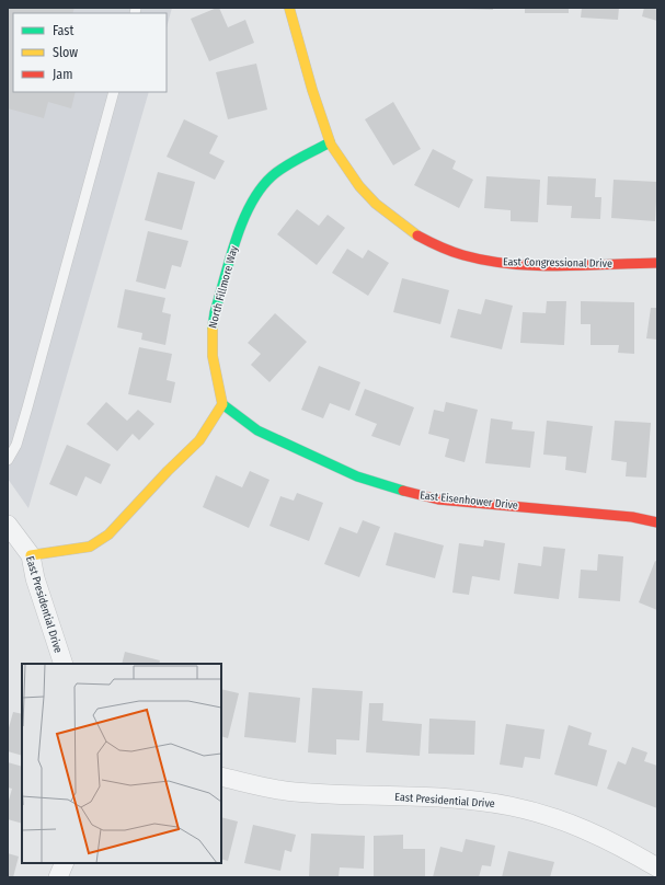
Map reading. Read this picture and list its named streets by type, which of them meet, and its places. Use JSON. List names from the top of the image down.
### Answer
{
  "streets": {
    "street": [
      "East Congressional Drive",
      "North Fillmore Way",
      "East Eisenhower Drive",
      "East Presidential Drive"
    ]
  },
  "crossings": [
    ["East Congressional Drive", "North Fillmore Way"],
    ["North Fillmore Way", "East Eisenhower Drive"]
  ],
  "legend": ["Fast", "Slow", "Jam"]
}
